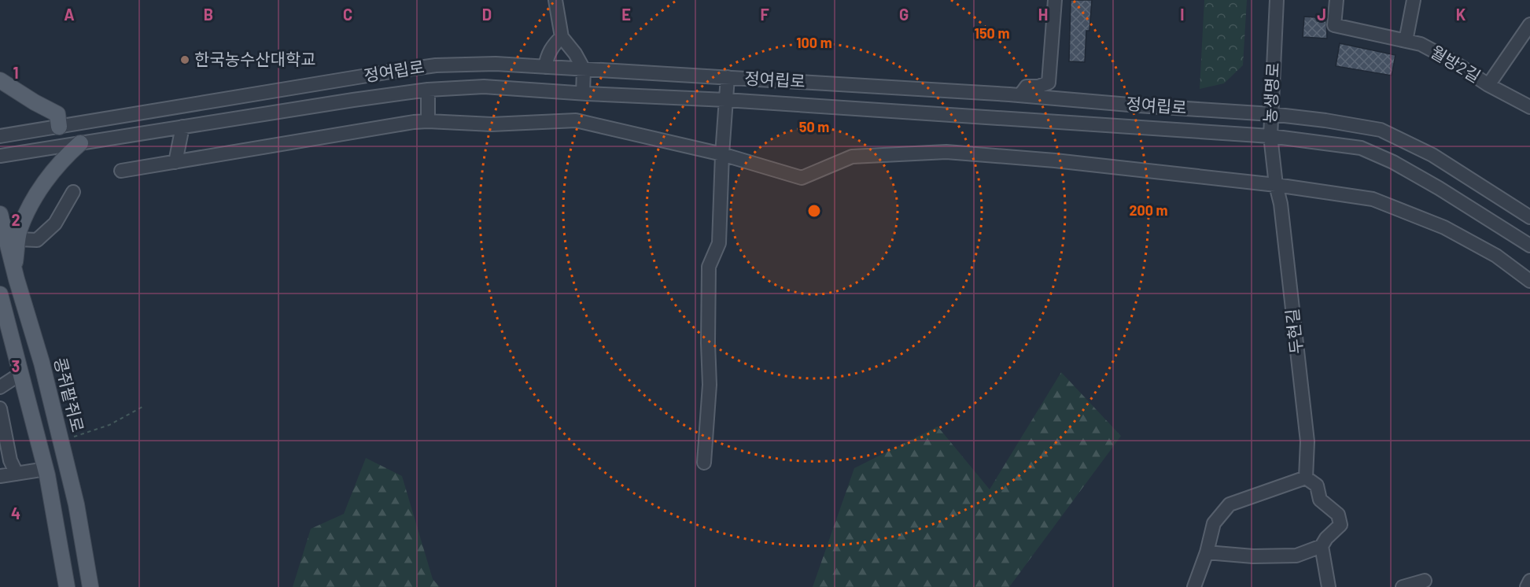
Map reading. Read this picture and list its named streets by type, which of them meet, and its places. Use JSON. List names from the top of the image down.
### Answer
{
  "streets": {
    "main road": ["콩쥐팥쥐로"],
    "street": [
      "월방2길",
      "정여립로",
      "농생명로",
      "두현길"
    ]
  },
  "crossings": [
    ["정여립로", "농생명로"],
    ["농생명로", "두현길"]
  ],
  "places": ["한국농수산대학교"],
  "grid": {
    "columns": [
      "A",
      "B",
      "C",
      "D",
      "E",
      "F",
      "G",
      "H",
      "I",
      "J",
      "K"
    ],
    "rows": [
      "1",
      "2",
      "3",
      "4"
    ]
  },
  "rings": [
    "150 m",
    "100 m",
    "50 m",
    "200 m"
  ]
}
